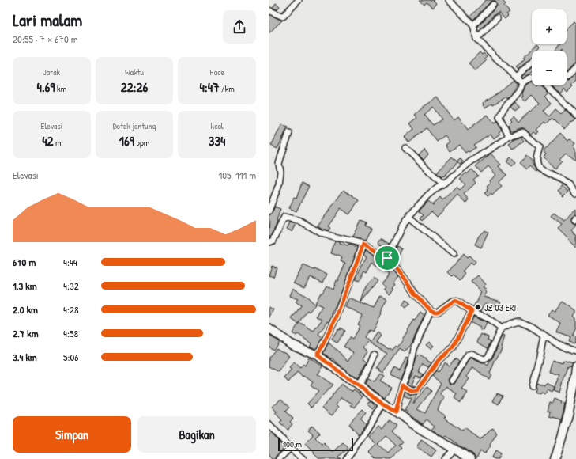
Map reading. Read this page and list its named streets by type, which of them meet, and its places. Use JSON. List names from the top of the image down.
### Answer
{
  "places": ["JZ 03 ERI"],
  "scale_bar": "100 m",
  "page": {
    "heading": ["Lari malam", "20:55 · 7 × 670 m"],
    "map_buttons": ["+", "−"],
    "stats": [
      ["Jarak", "4.69 km"],
      ["Waktu", "22:26"],
      ["Pace", "4:47 /km"],
      ["Elevasi", "42 m"],
      ["Detak jantung", "169 bpm"],
      ["kcal", "334"]
    ],
    "chart": ["Elevasi", "105–111 m"],
    "list": [
      {
        "name": "670 m",
        "note": "4:44"
      },
      {
        "name": "1.3 km",
        "note": "4:32"
      },
      {
        "name": "2.0 km",
        "note": "4:28"
      },
      {
        "name": "2.7 km",
        "note": "4:58"
      },
      {
        "name": "3.4 km",
        "note": "5:06"
      }
    ],
    "buttons": ["Simpan", "Bagikan"],
    "scale": "100 m"
  }
}
